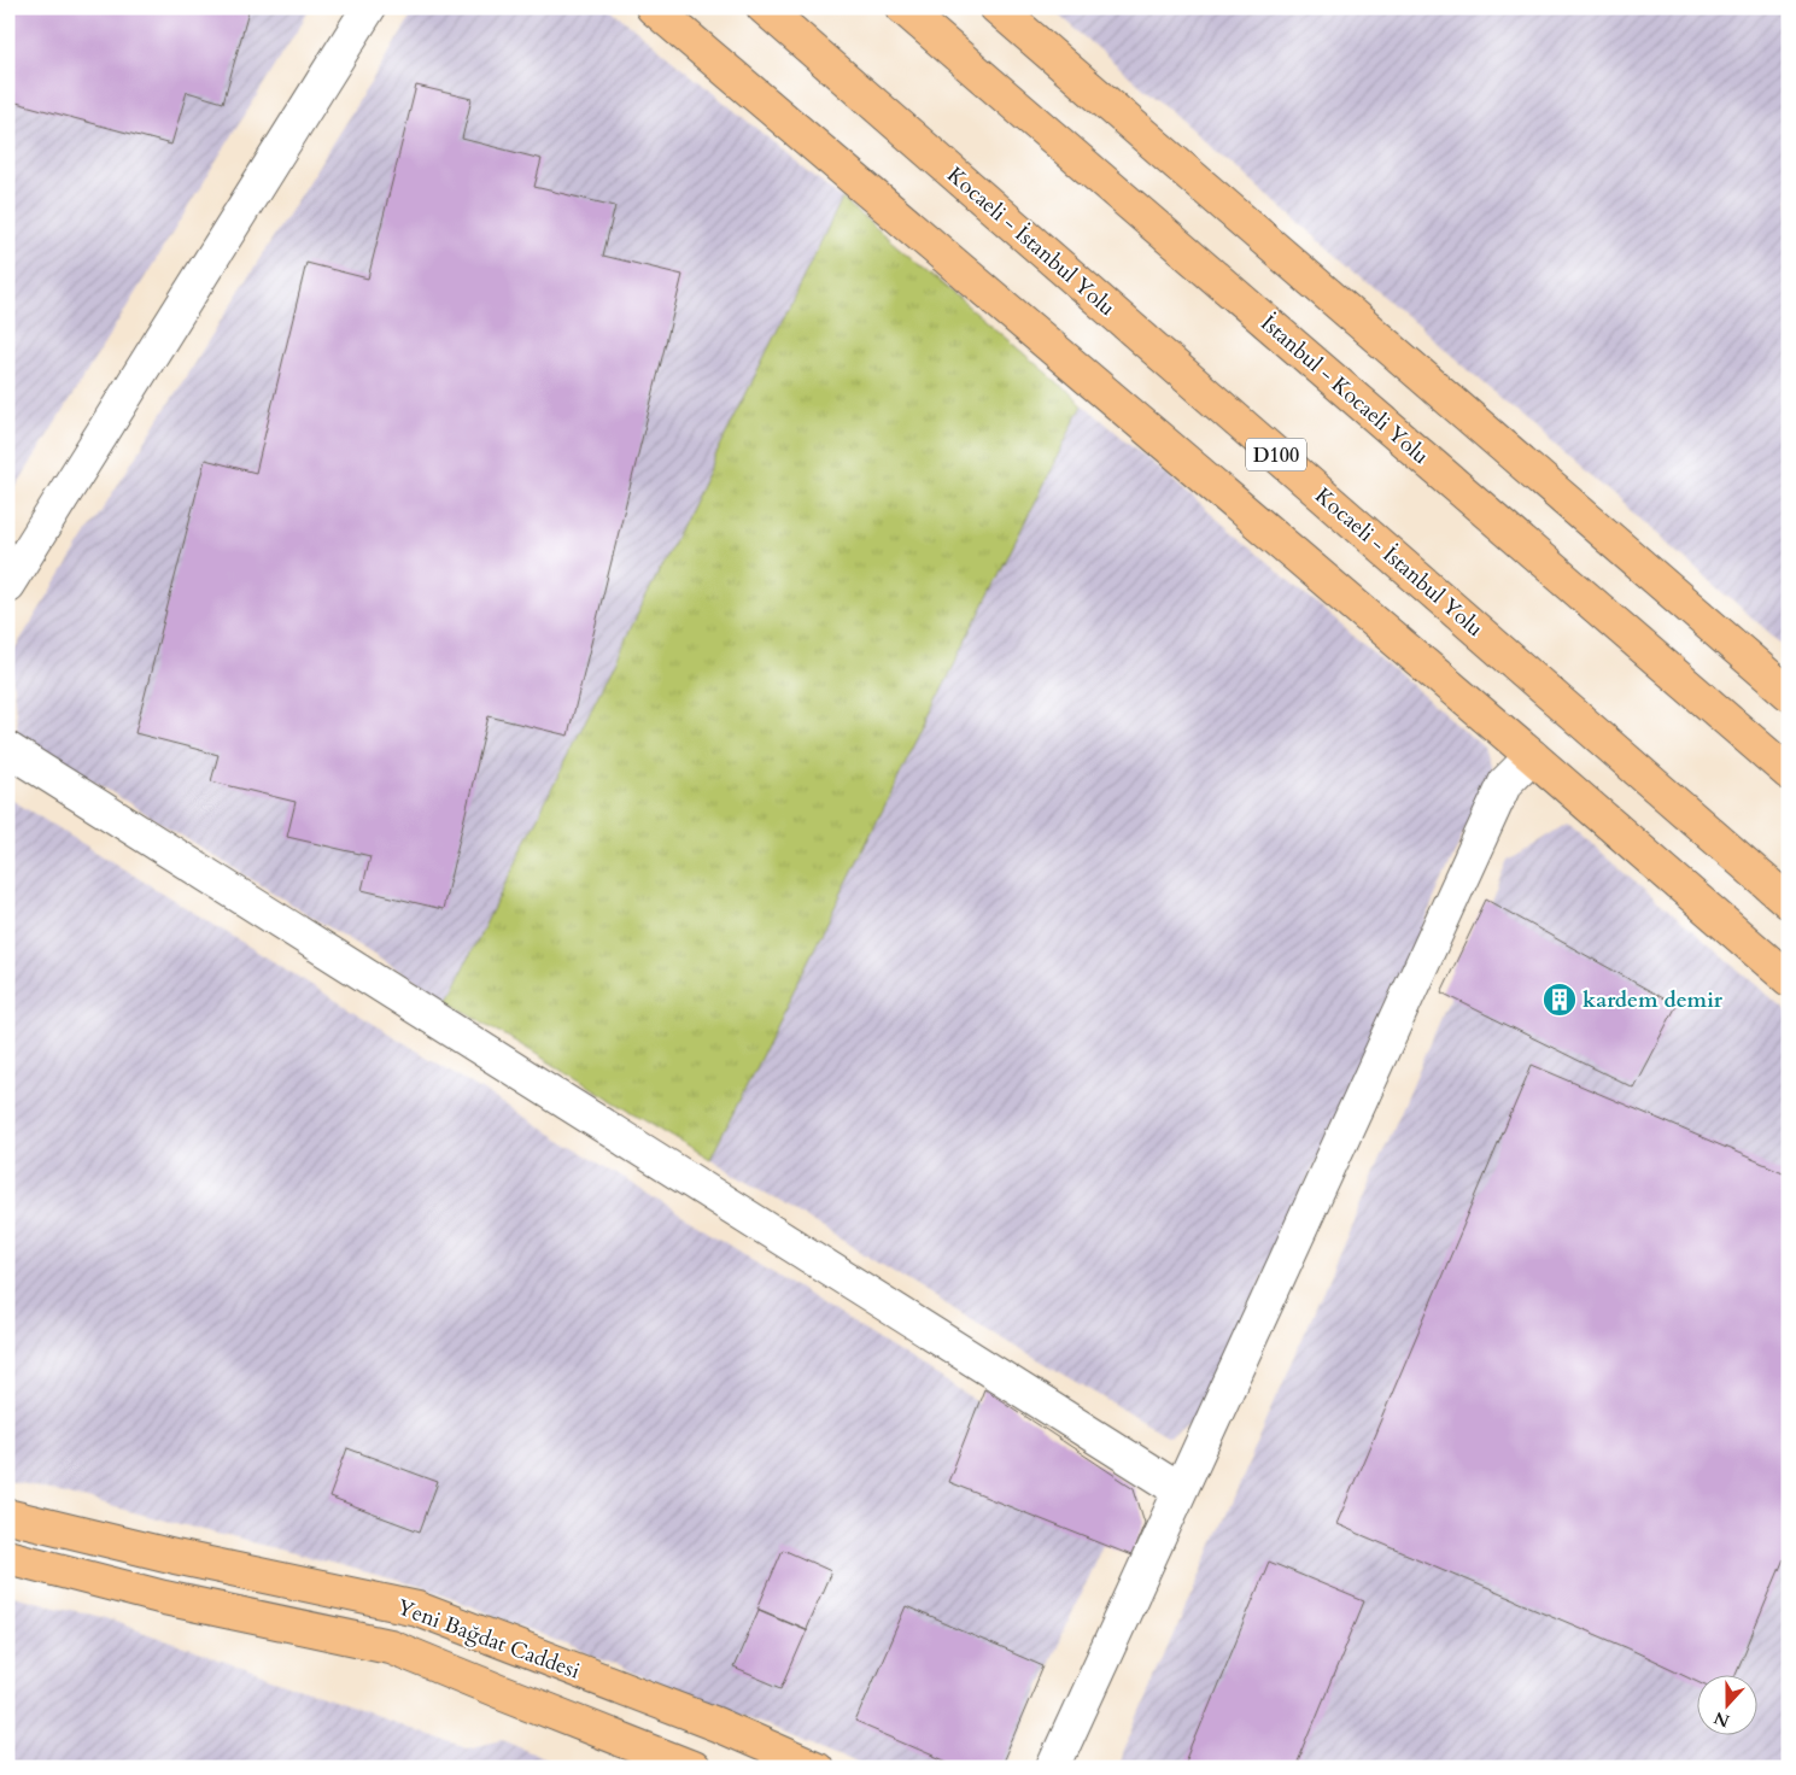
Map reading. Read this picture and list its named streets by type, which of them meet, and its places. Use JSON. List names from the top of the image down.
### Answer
{
  "streets": {
    "main road": [
      "Kocaeli - İstanbul Yolu",
      "İstanbul - Kocaeli Yolu",
      "D100",
      "Yeni Bağdat Caddesi"
    ]
  },
  "places": {
    "building": ["kardem demir"]
  },
  "north": "bottom"
}
